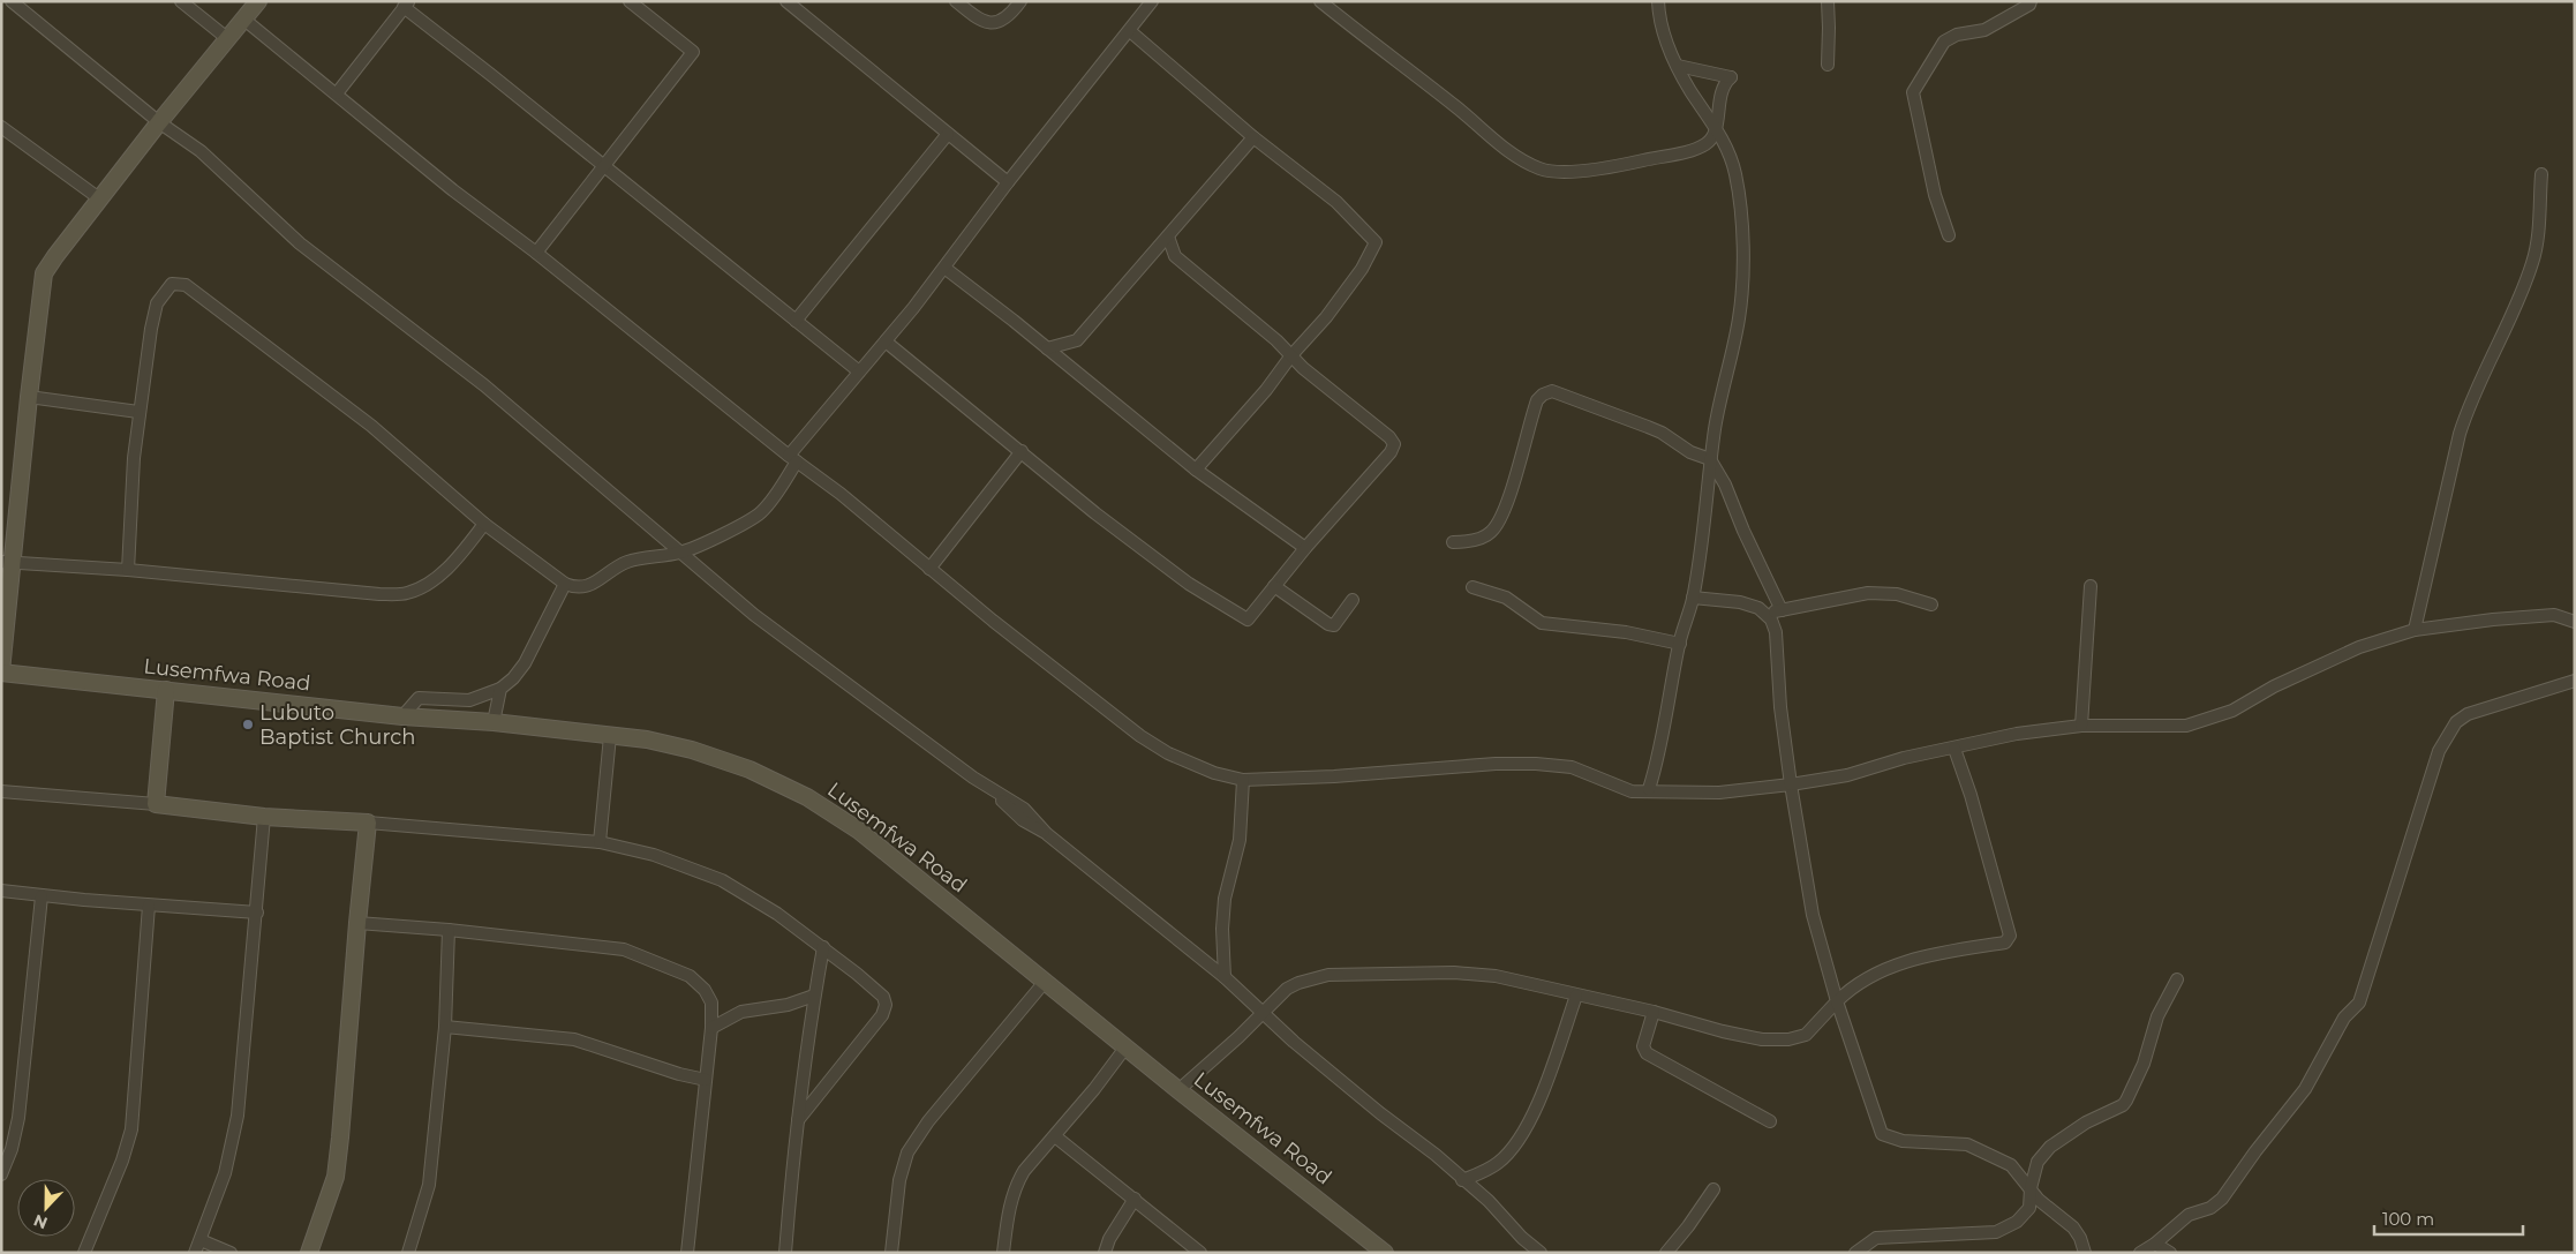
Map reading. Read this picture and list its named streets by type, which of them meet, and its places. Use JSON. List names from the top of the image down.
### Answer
{
  "streets": {
    "street": ["Lusemfwa Road"]
  },
  "places": ["Lubuto Baptist Church"],
  "scale_bar": "100 m",
  "north": "bottom"
}
